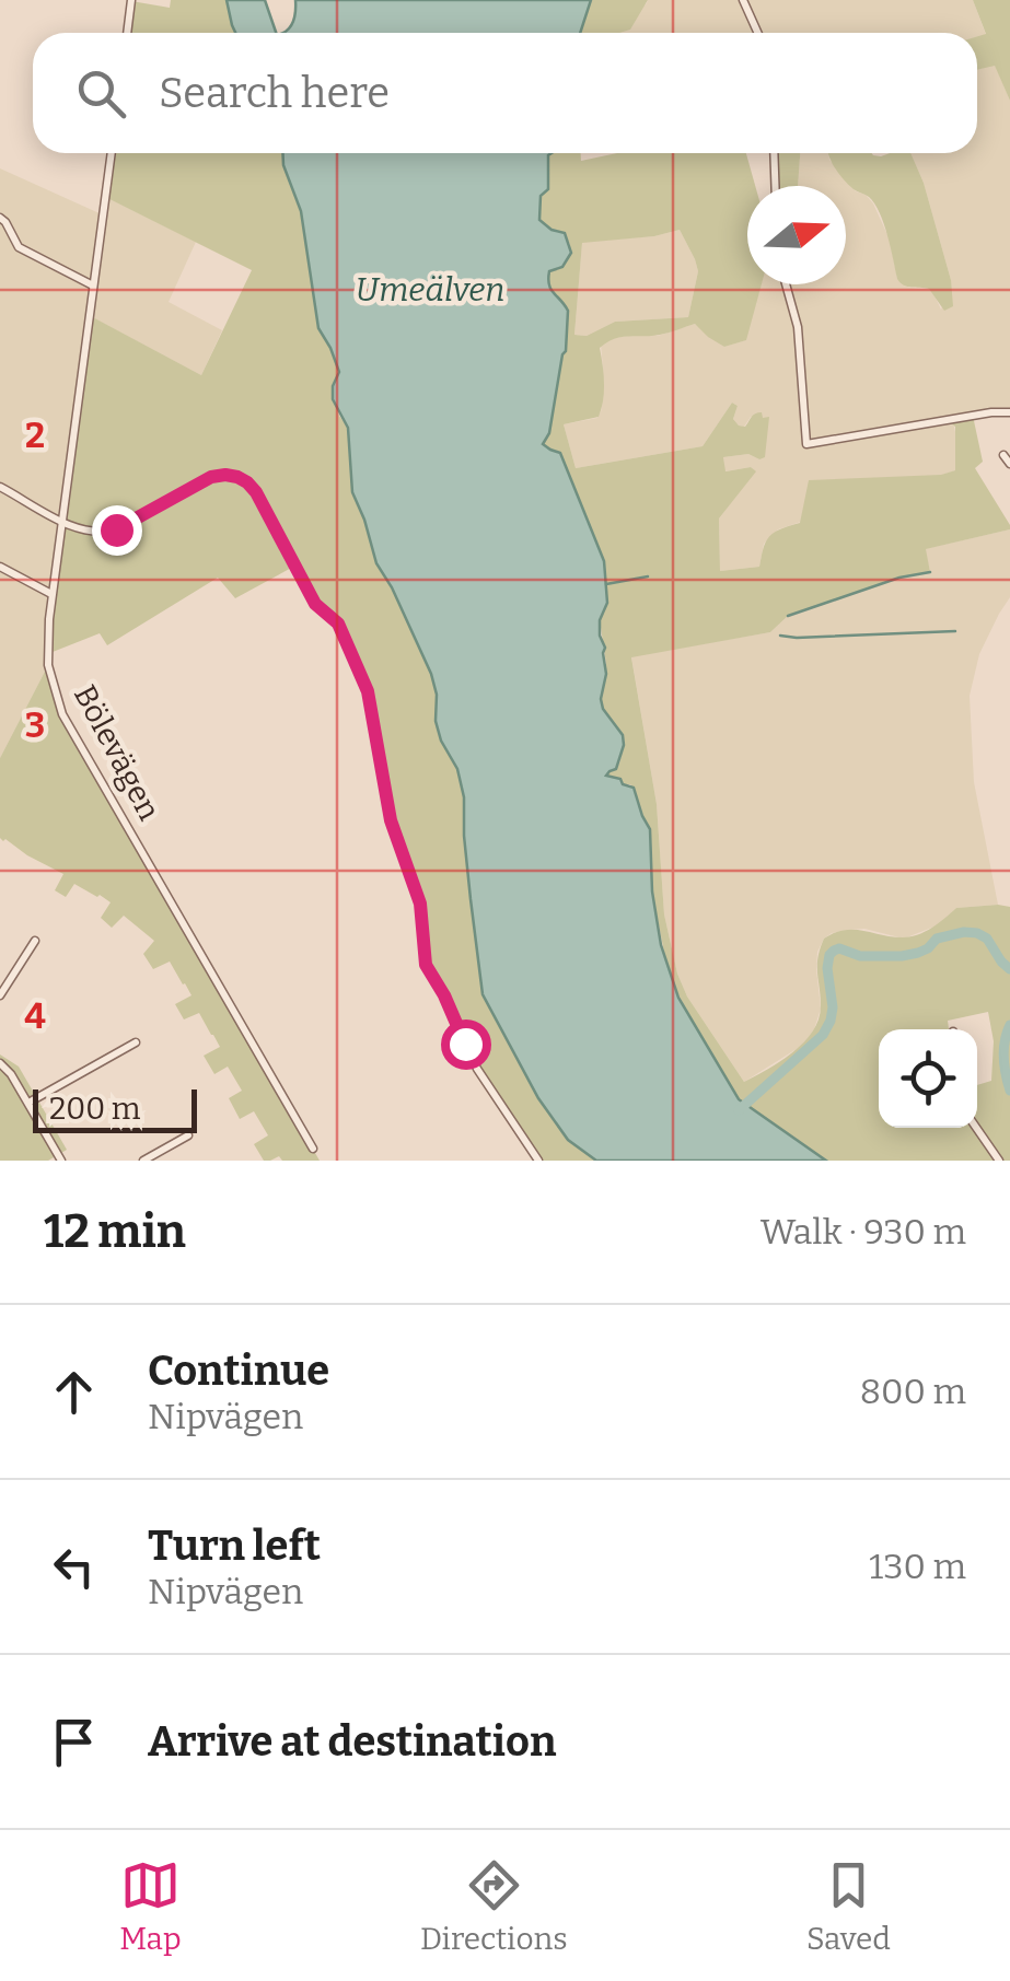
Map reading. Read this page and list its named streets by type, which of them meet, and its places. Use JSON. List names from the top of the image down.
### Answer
{
  "streets": {
    "street": ["Bölevägen"]
  },
  "water": ["Umeälven"],
  "scale_bar": "200 m",
  "north": "right",
  "page": {
    "search": "Search here",
    "scale": "200 m",
    "heading": ["12 min", "Walk · 930 m"],
    "list": [
      ["Continue", "Nipvägen", "800 m"],
      ["Turn left", "Nipvägen", "130 m"],
      "Arrive at destination"
    ],
    "nav": ["Map", "Directions", "Saved"]
  },
  "grid": {
    "rows": ["2", "3", "4"]
  }
}
